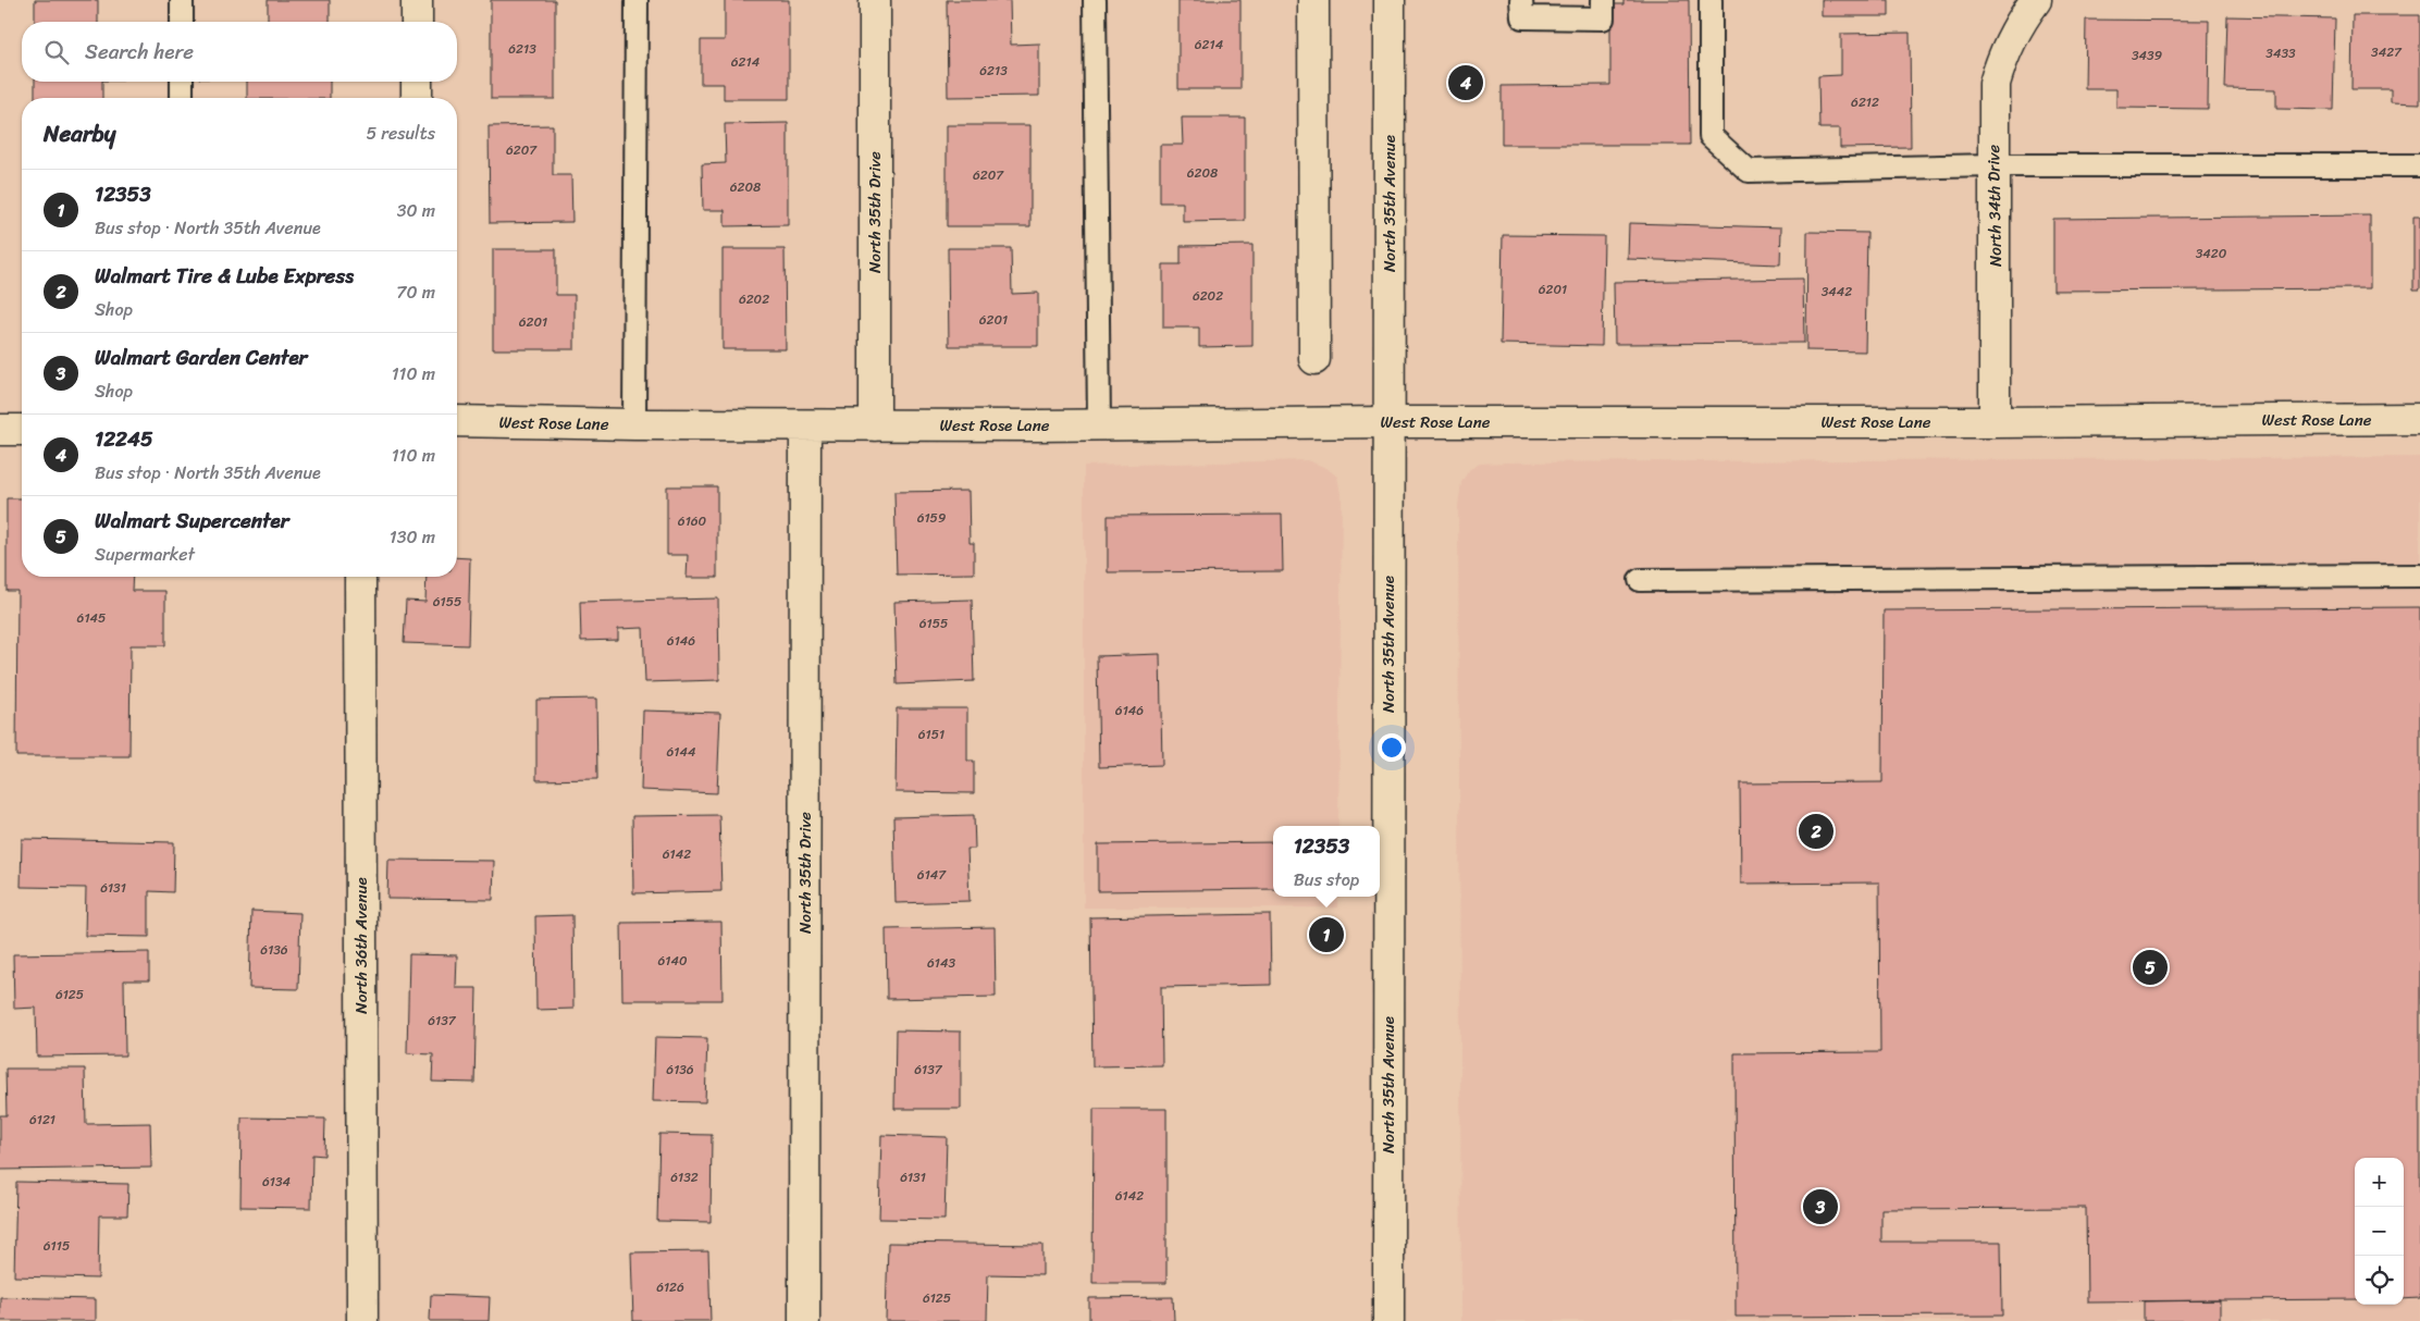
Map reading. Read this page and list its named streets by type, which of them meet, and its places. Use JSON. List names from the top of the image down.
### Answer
{
  "streets": {
    "street": [
      "North 35th Avenue",
      "North 34th Drive",
      "North 35th Drive",
      "West Rose Lane",
      "North 36th Avenue"
    ]
  },
  "crossings": [
    ["North 35th Avenue", "West Rose Lane"],
    ["North 34th Drive", "West Rose Lane"],
    ["North 35th Drive", "West Rose Lane"]
  ],
  "house_numbers": [
    "6214",
    "6213",
    "3427",
    "3433",
    "3439",
    "6214",
    "6213",
    "6212",
    "6207",
    "6208",
    "6207",
    "6208",
    "3420",
    "6201",
    "3442",
    "6202",
    "6202",
    "6201",
    "6201",
    "6159",
    "6160",
    "6155",
    "6145",
    "6155",
    "6146",
    "6146",
    "6151",
    "6144",
    "6142",
    "6147",
    "6131",
    "6136",
    "6140",
    "6143",
    "6125",
    "6137",
    "6136",
    "6137",
    "6121",
    "6132",
    "6131",
    "6134",
    "6142",
    "6115",
    "6126",
    "6125"
  ],
  "page": {
    "search": "Search here",
    "pins": [
      "4",
      "2",
      "1",
      "5",
      "3"
    ],
    "heading": ["Nearby", "5 results"],
    "list": [
      {
        "mark": "1",
        "name": "12353",
        "note": "Bus stop · North 35th Avenue",
        "value": "30 m"
      },
      {
        "mark": "2",
        "name": "Walmart Tire & Lube Express",
        "note": "Shop",
        "value": "70 m"
      },
      {
        "mark": "3",
        "name": "Walmart Garden Center",
        "note": "Shop",
        "value": "110 m"
      },
      {
        "mark": "4",
        "name": "12245",
        "note": "Bus stop · North 35th Avenue",
        "value": "110 m"
      },
      {
        "mark": "5",
        "name": "Walmart Supercenter",
        "note": "Supermarket",
        "value": "130 m"
      }
    ],
    "popup": ["12353", "Bus stop"],
    "map_buttons": ["+", "−"]
  }
}
